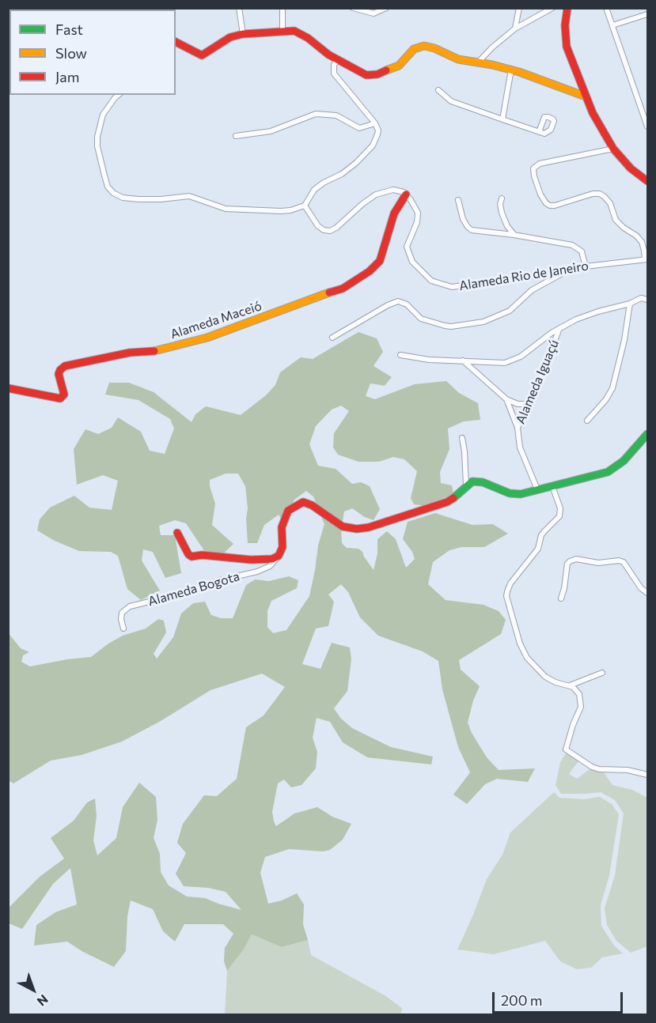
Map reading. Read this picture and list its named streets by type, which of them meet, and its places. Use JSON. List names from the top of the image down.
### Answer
{
  "streets": {
    "street": [
      "Alameda Rio de Janeiro",
      "Alameda Maceió",
      "Alameda Iguaçú",
      "Alameda Bogota"
    ]
  },
  "crossings": [
    ["Alameda Rio de Janeiro", "Alameda Maceió"]
  ],
  "legend": ["Fast", "Slow", "Jam"],
  "scale_bar": "200 m",
  "north": "bottom right"
}
